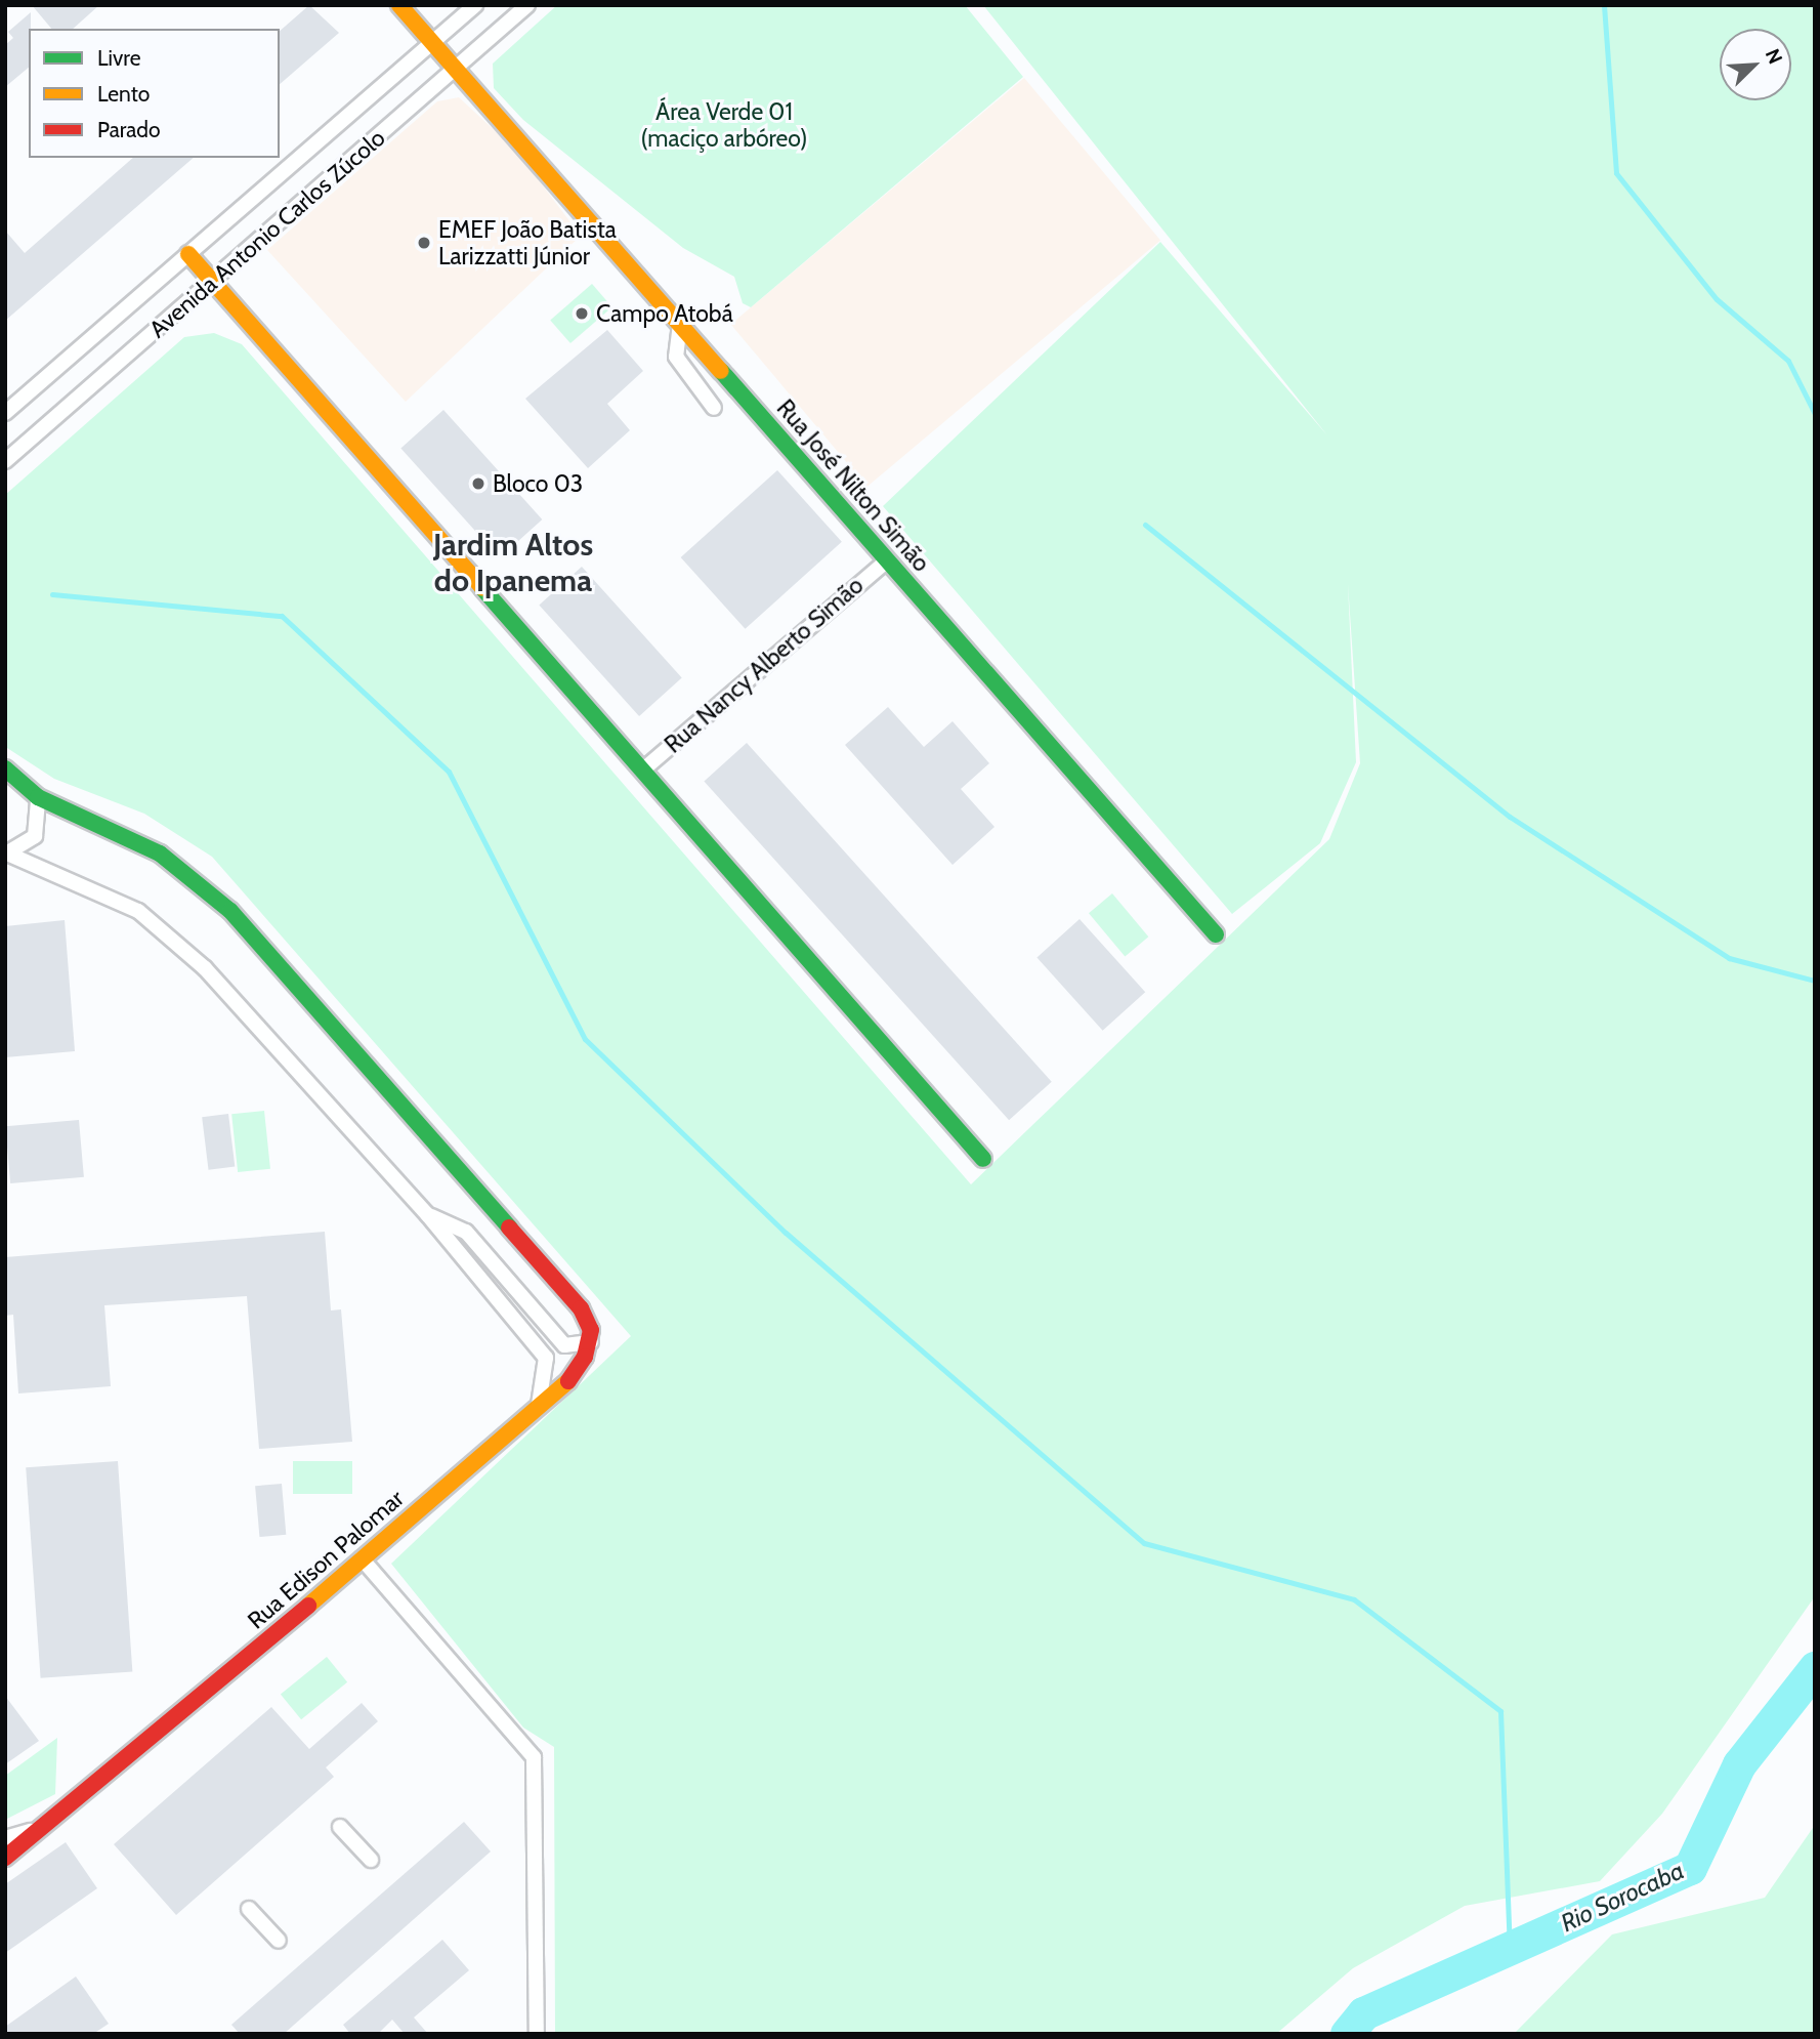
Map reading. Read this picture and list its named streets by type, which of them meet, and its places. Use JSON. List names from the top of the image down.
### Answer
{
  "streets": {
    "street": [
      "Avenida Antonio Carlos Zúcolo",
      "Rua José Nilton Simão",
      "Rua Nancy Alberto Simão",
      "Rua Edison Palomar"
    ]
  },
  "crossings": [
    ["Avenida Antonio Carlos Zúcolo", "Rua José Nilton Simão"],
    ["Rua José Nilton Simão", "Rua Nancy Alberto Simão"]
  ],
  "districts": ["Jardim Altos do Ipanema"],
  "water": ["Rio Sorocaba"],
  "parks": ["Área Verde 01 (maciço arbóreo)"],
  "places": ["EMEF João Batista Larizzatti Júnior", "Campo Atobá", "Bloco 03"],
  "legend": ["Livre", "Lento", "Parado"],
  "north": "top right"
}
